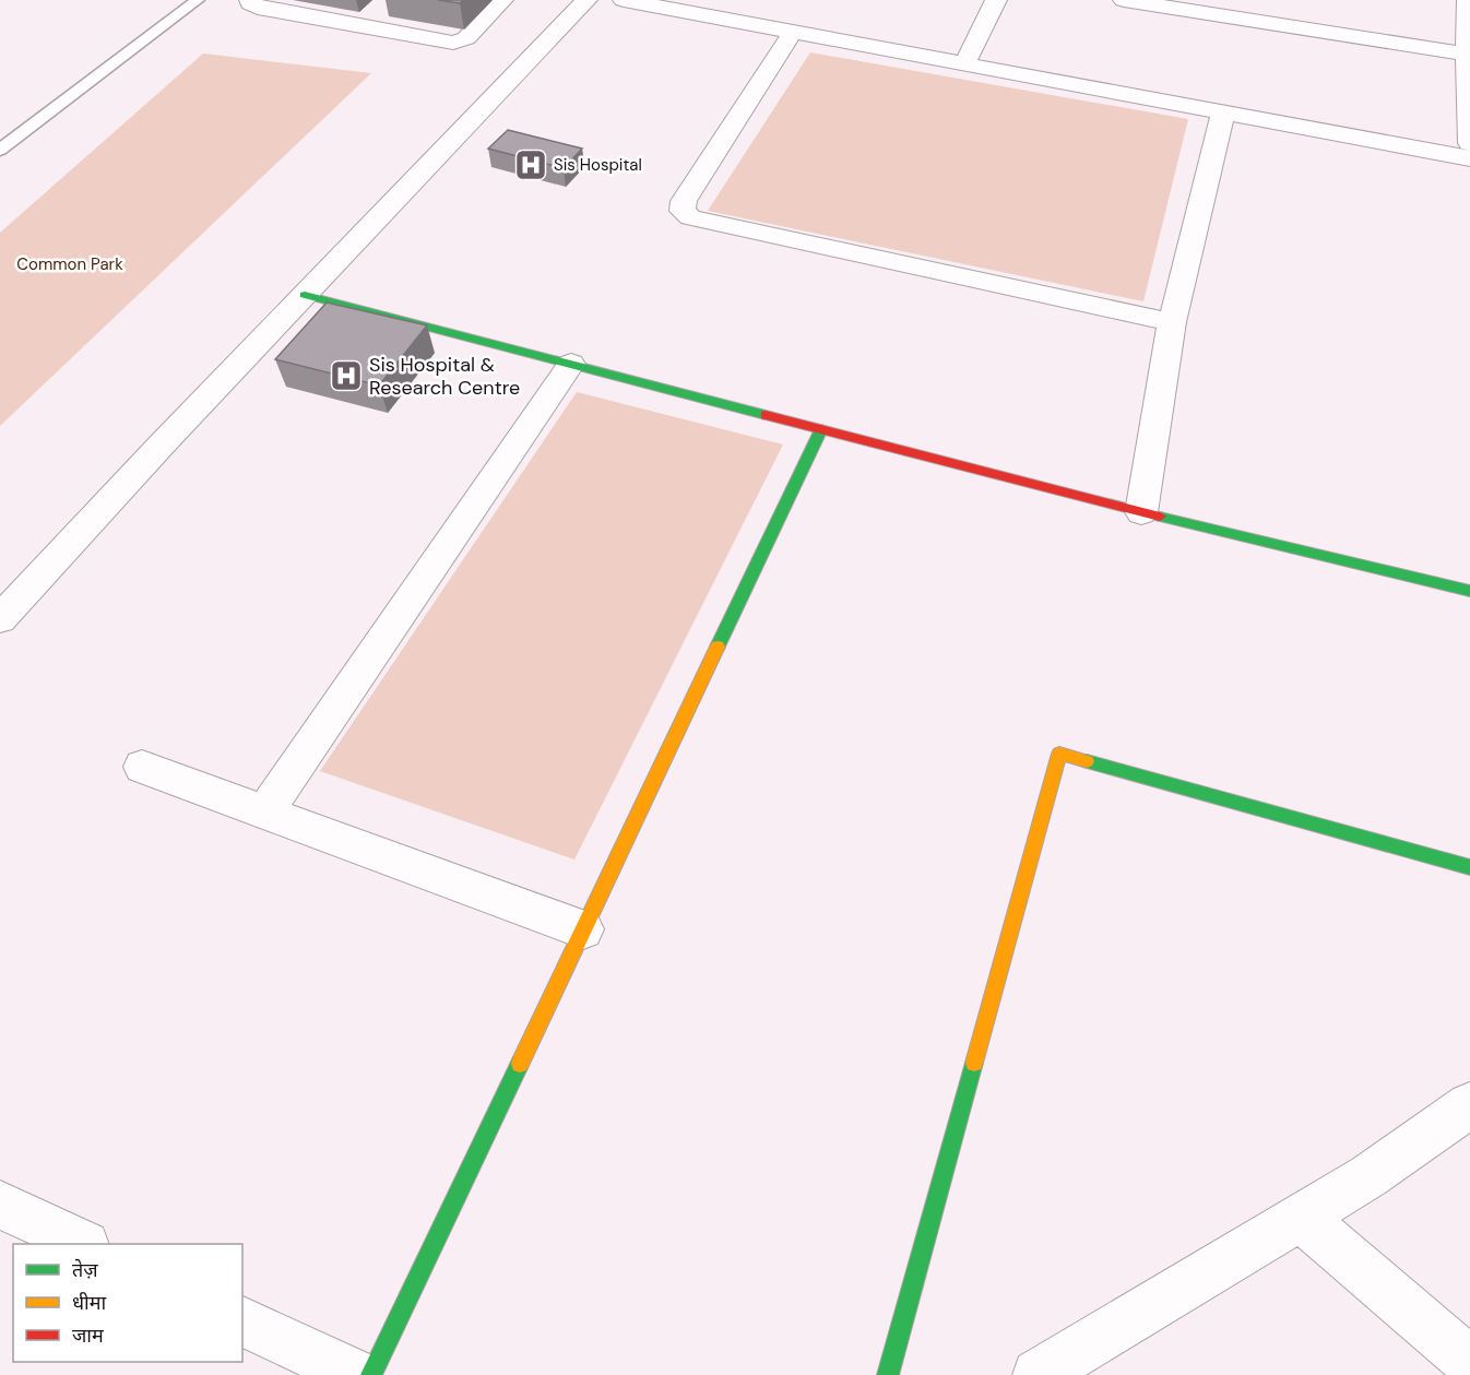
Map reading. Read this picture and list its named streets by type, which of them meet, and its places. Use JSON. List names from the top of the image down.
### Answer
{
  "parks": ["Common Park"],
  "places": {
    "hospital": ["Sis Hospital", "Sis Hospital & Research Centre"]
  },
  "legend": ["तेज़", "धीमा", "जाम"]
}
